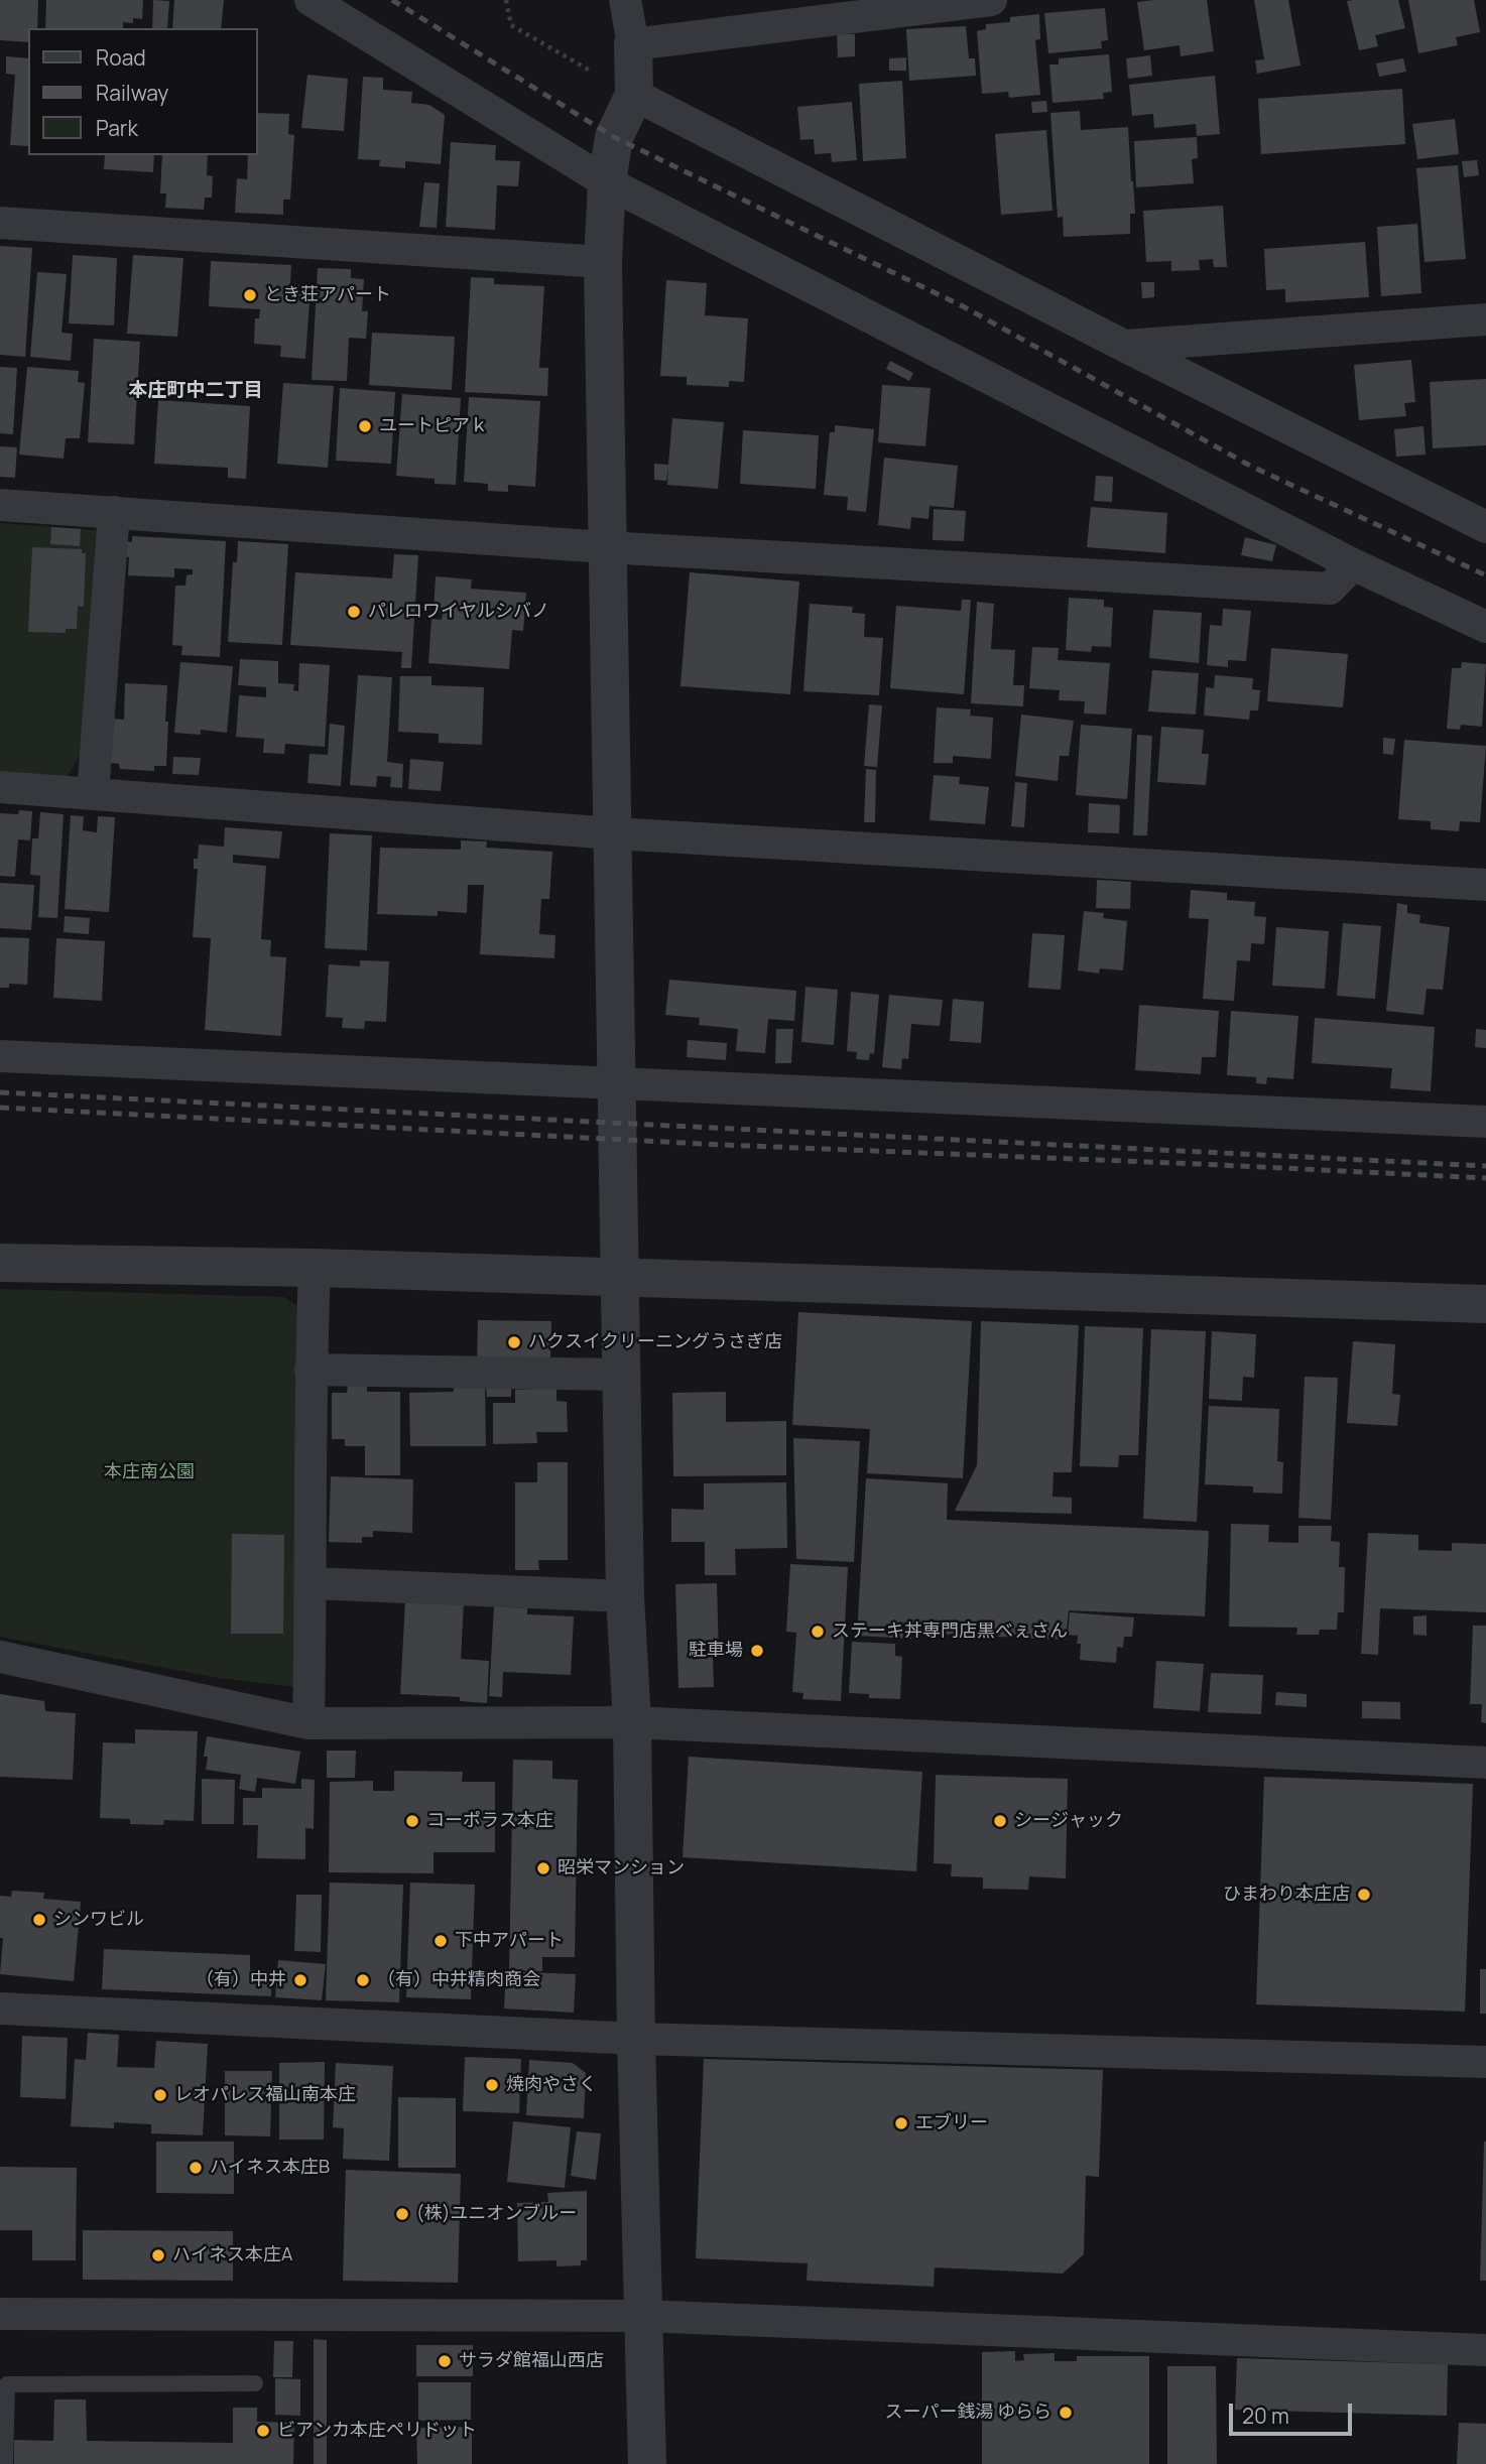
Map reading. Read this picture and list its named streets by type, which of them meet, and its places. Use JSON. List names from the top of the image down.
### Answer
{
  "districts": ["本庄町中二丁目"],
  "parks": ["本庄南公園"],
  "places": [
    "とき荘アパート",
    "ユートピアｋ",
    "パレロワイヤルシバノ",
    "ハクスイクリーニングうさぎ店",
    "ステーキ丼専門店黒べぇさん",
    "駐車場",
    "コーポラス本庄",
    "シージャック",
    "昭栄マンション",
    "ひまわり本庄店",
    "シンワビル",
    "下中アパート",
    "（有）中井",
    "（有）中井精肉商会",
    "焼肉やさく",
    "レオパレス福山南本庄",
    "エブリー",
    "ハイネス本庄B",
    "(株)ユニオンブルー",
    "ハイネス本庄A",
    "サラダ館福山西店",
    "スーパー銭湯 ゆらら",
    "ビアンカ本庄ペリドット"
  ],
  "legend": ["Road", "Railway", "Park"],
  "scale_bar": "20 m"
}
